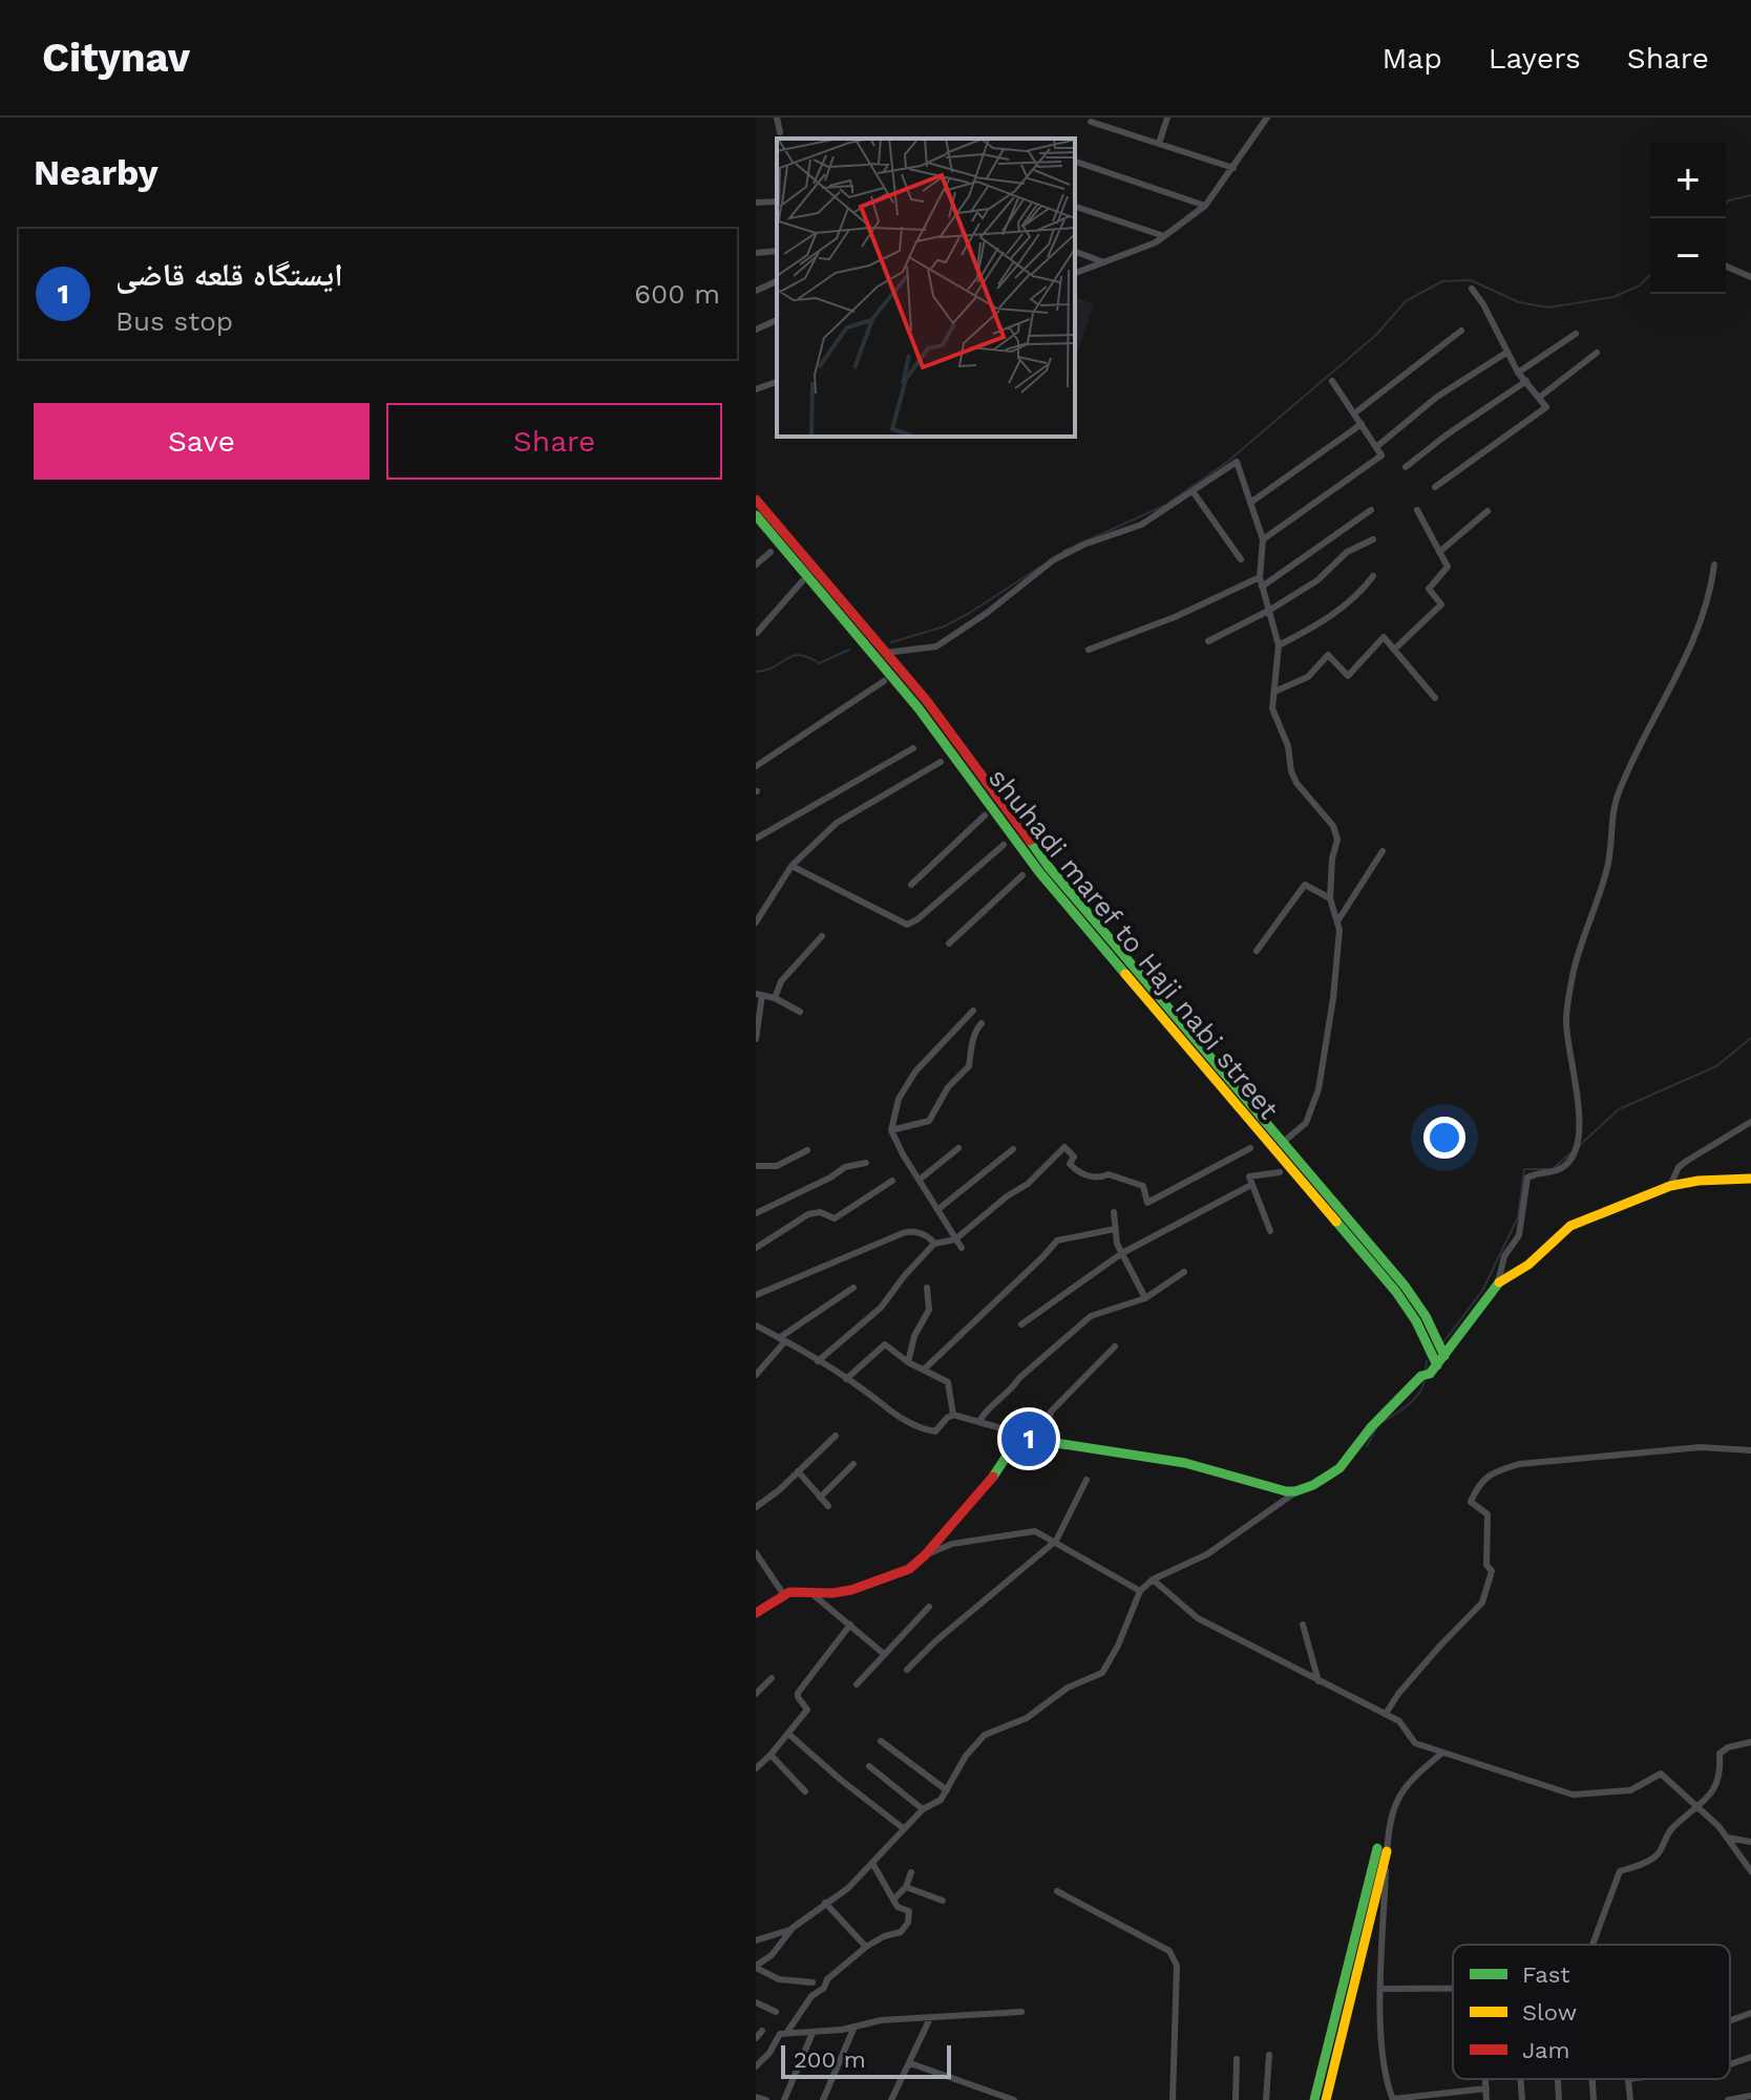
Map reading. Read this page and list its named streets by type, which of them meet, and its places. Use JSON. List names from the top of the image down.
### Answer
{
  "streets": {
    "main road": ["shuhadi maref to Haji nabi street"]
  },
  "legend": ["Fast", "Slow", "Jam"],
  "scale_bar": "200 m",
  "page": {
    "header": "Citynav",
    "nav": ["Map", "Layers", "Share"],
    "heading": "Nearby",
    "map_buttons": ["+", "−"],
    "list": [
      {
        "mark": "1",
        "name": "ایستگاه قلعه قاضی",
        "note": "Bus stop",
        "value": "600 m"
      }
    ],
    "buttons": ["Save", "Share"],
    "pins": "1",
    "scale": "200 m"
  }
}
